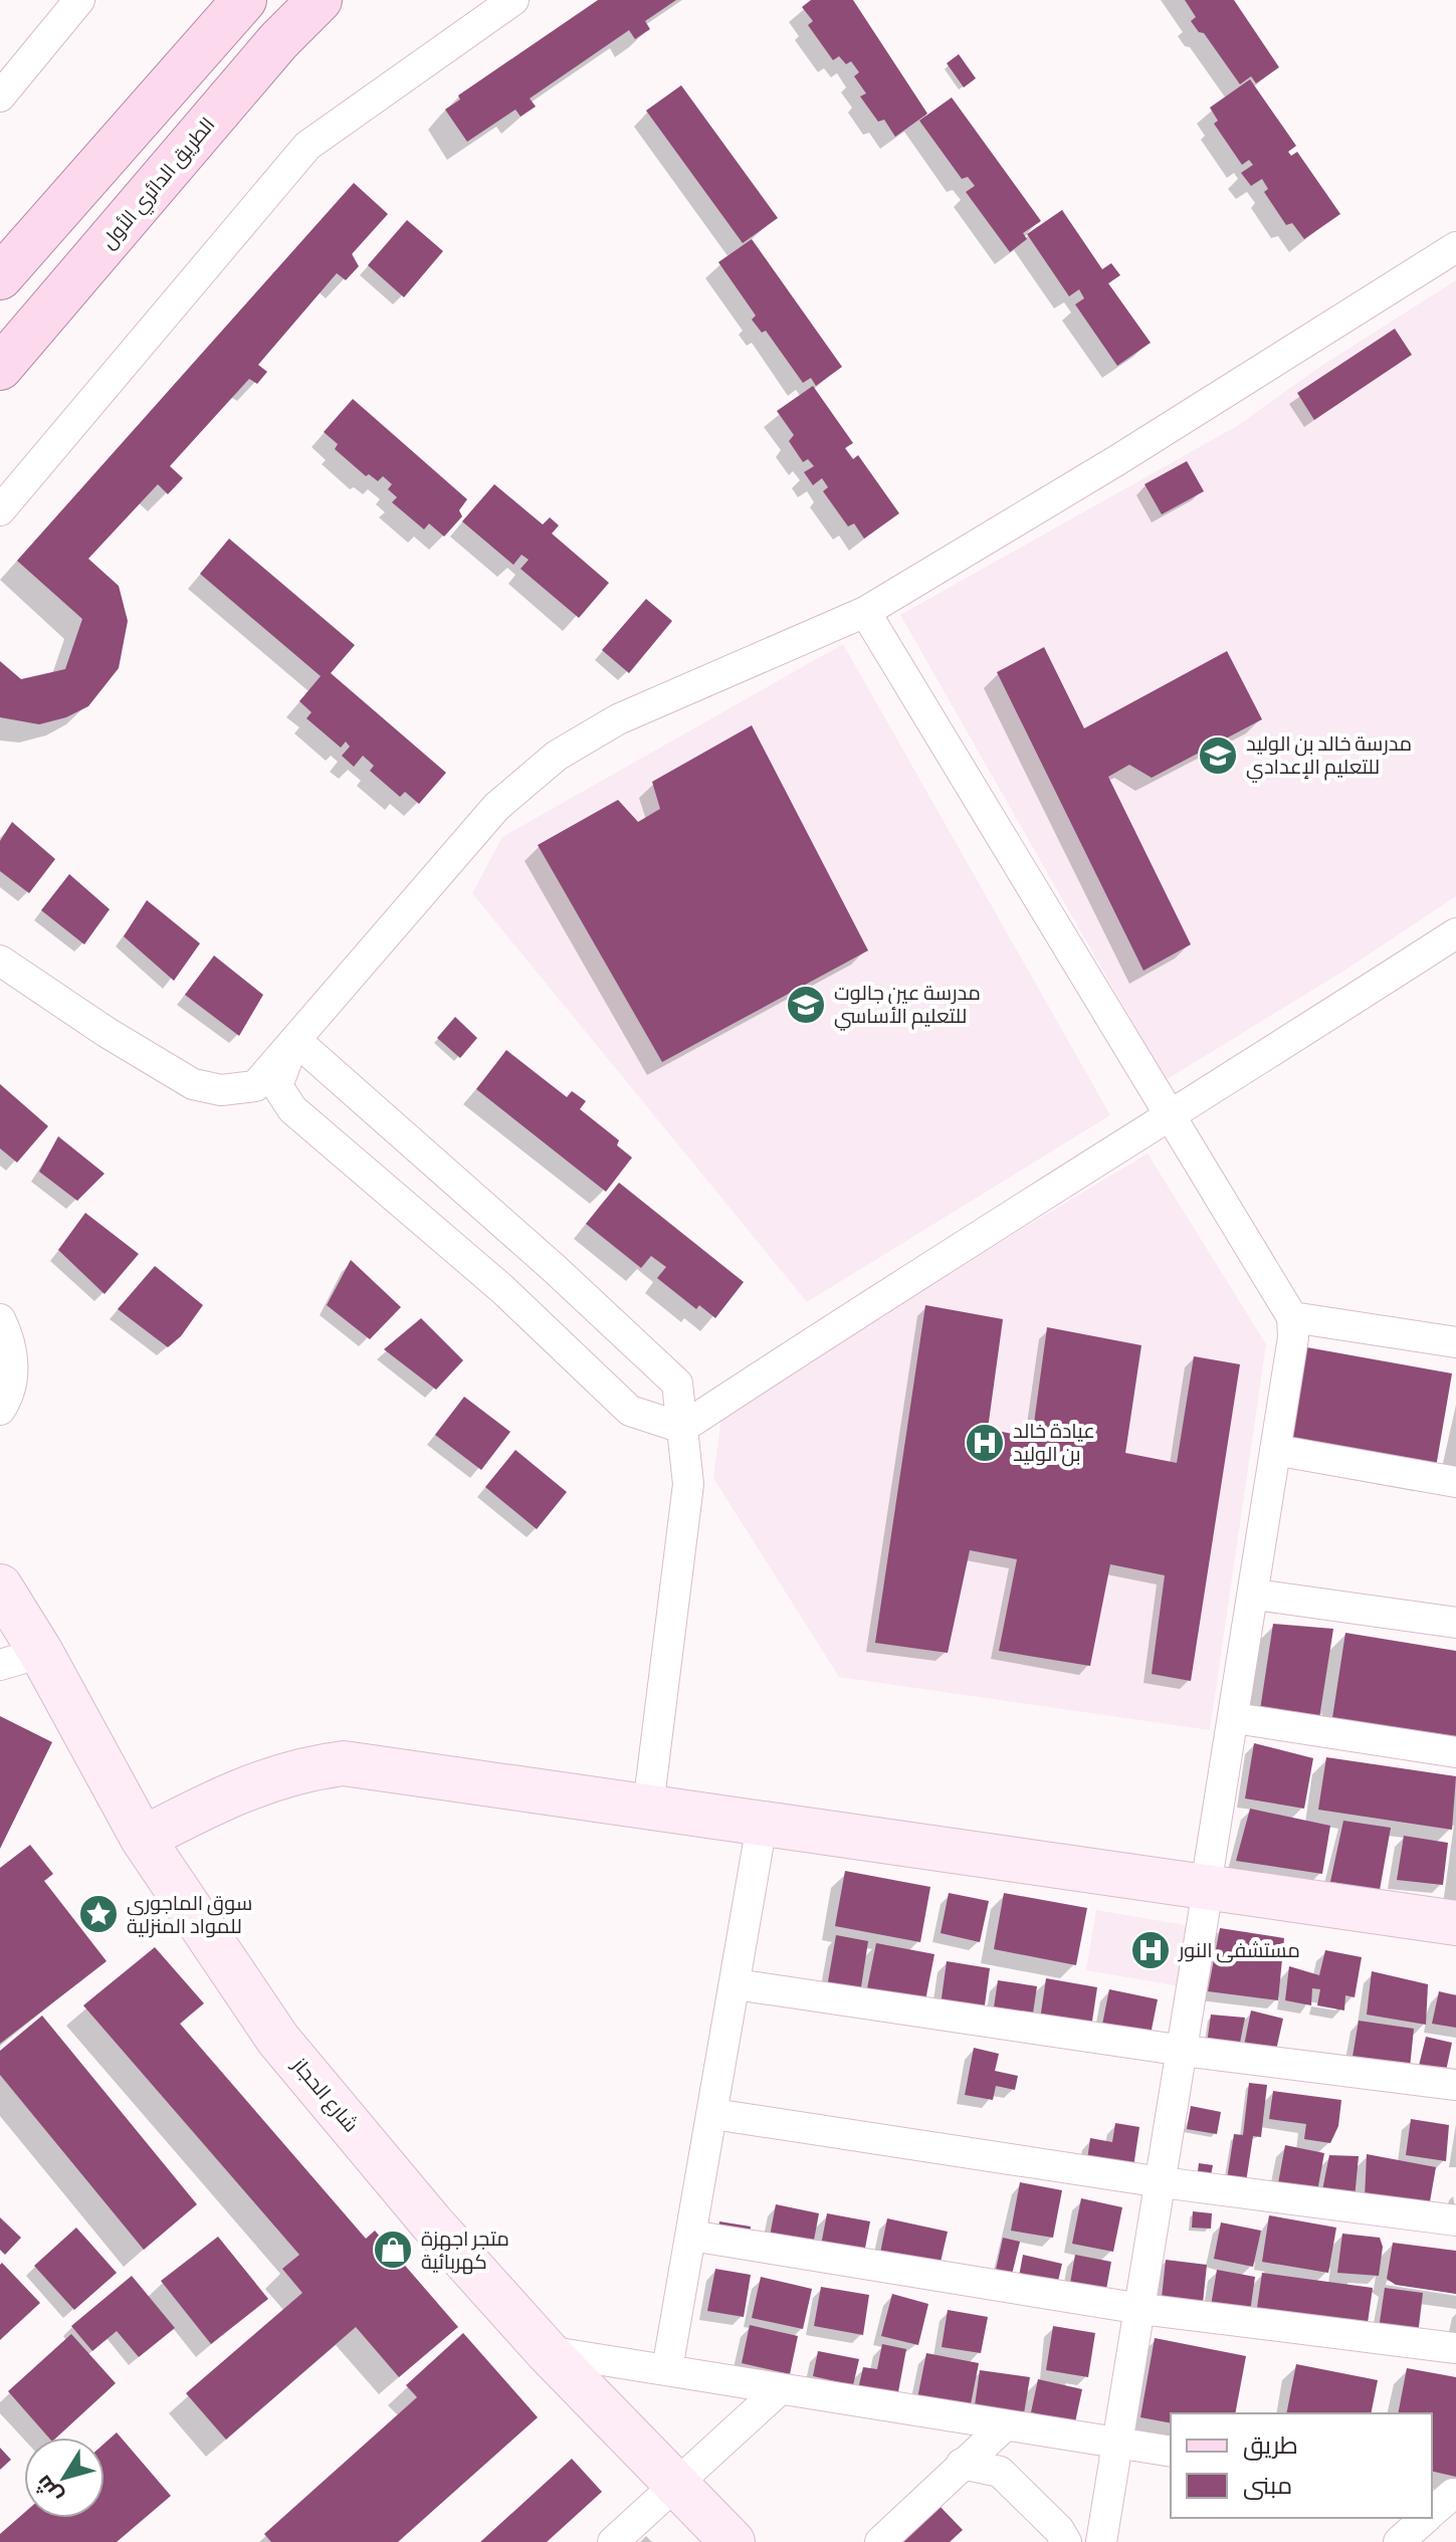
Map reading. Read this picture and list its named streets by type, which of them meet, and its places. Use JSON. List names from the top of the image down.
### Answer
{
  "streets": {
    "main road": ["الطريق الدائري الأول"],
    "street": ["شارع الحجاز"]
  },
  "places": {
    "school or university": ["مدرسة خالد بن الوليد للتعليم الإعدادي", "مدرسة عين جالوت للتعليم الأساسي"],
    "hospital": ["عيادة خالد بن الوليد", "مستشفى النور"],
    "place": ["سوق الماجوري للمواد المنزلية"],
    "shop": ["متجر اجهزة كهربائية"]
  },
  "legend": ["طريق", "مبنى"],
  "north": "bottom left"
}
